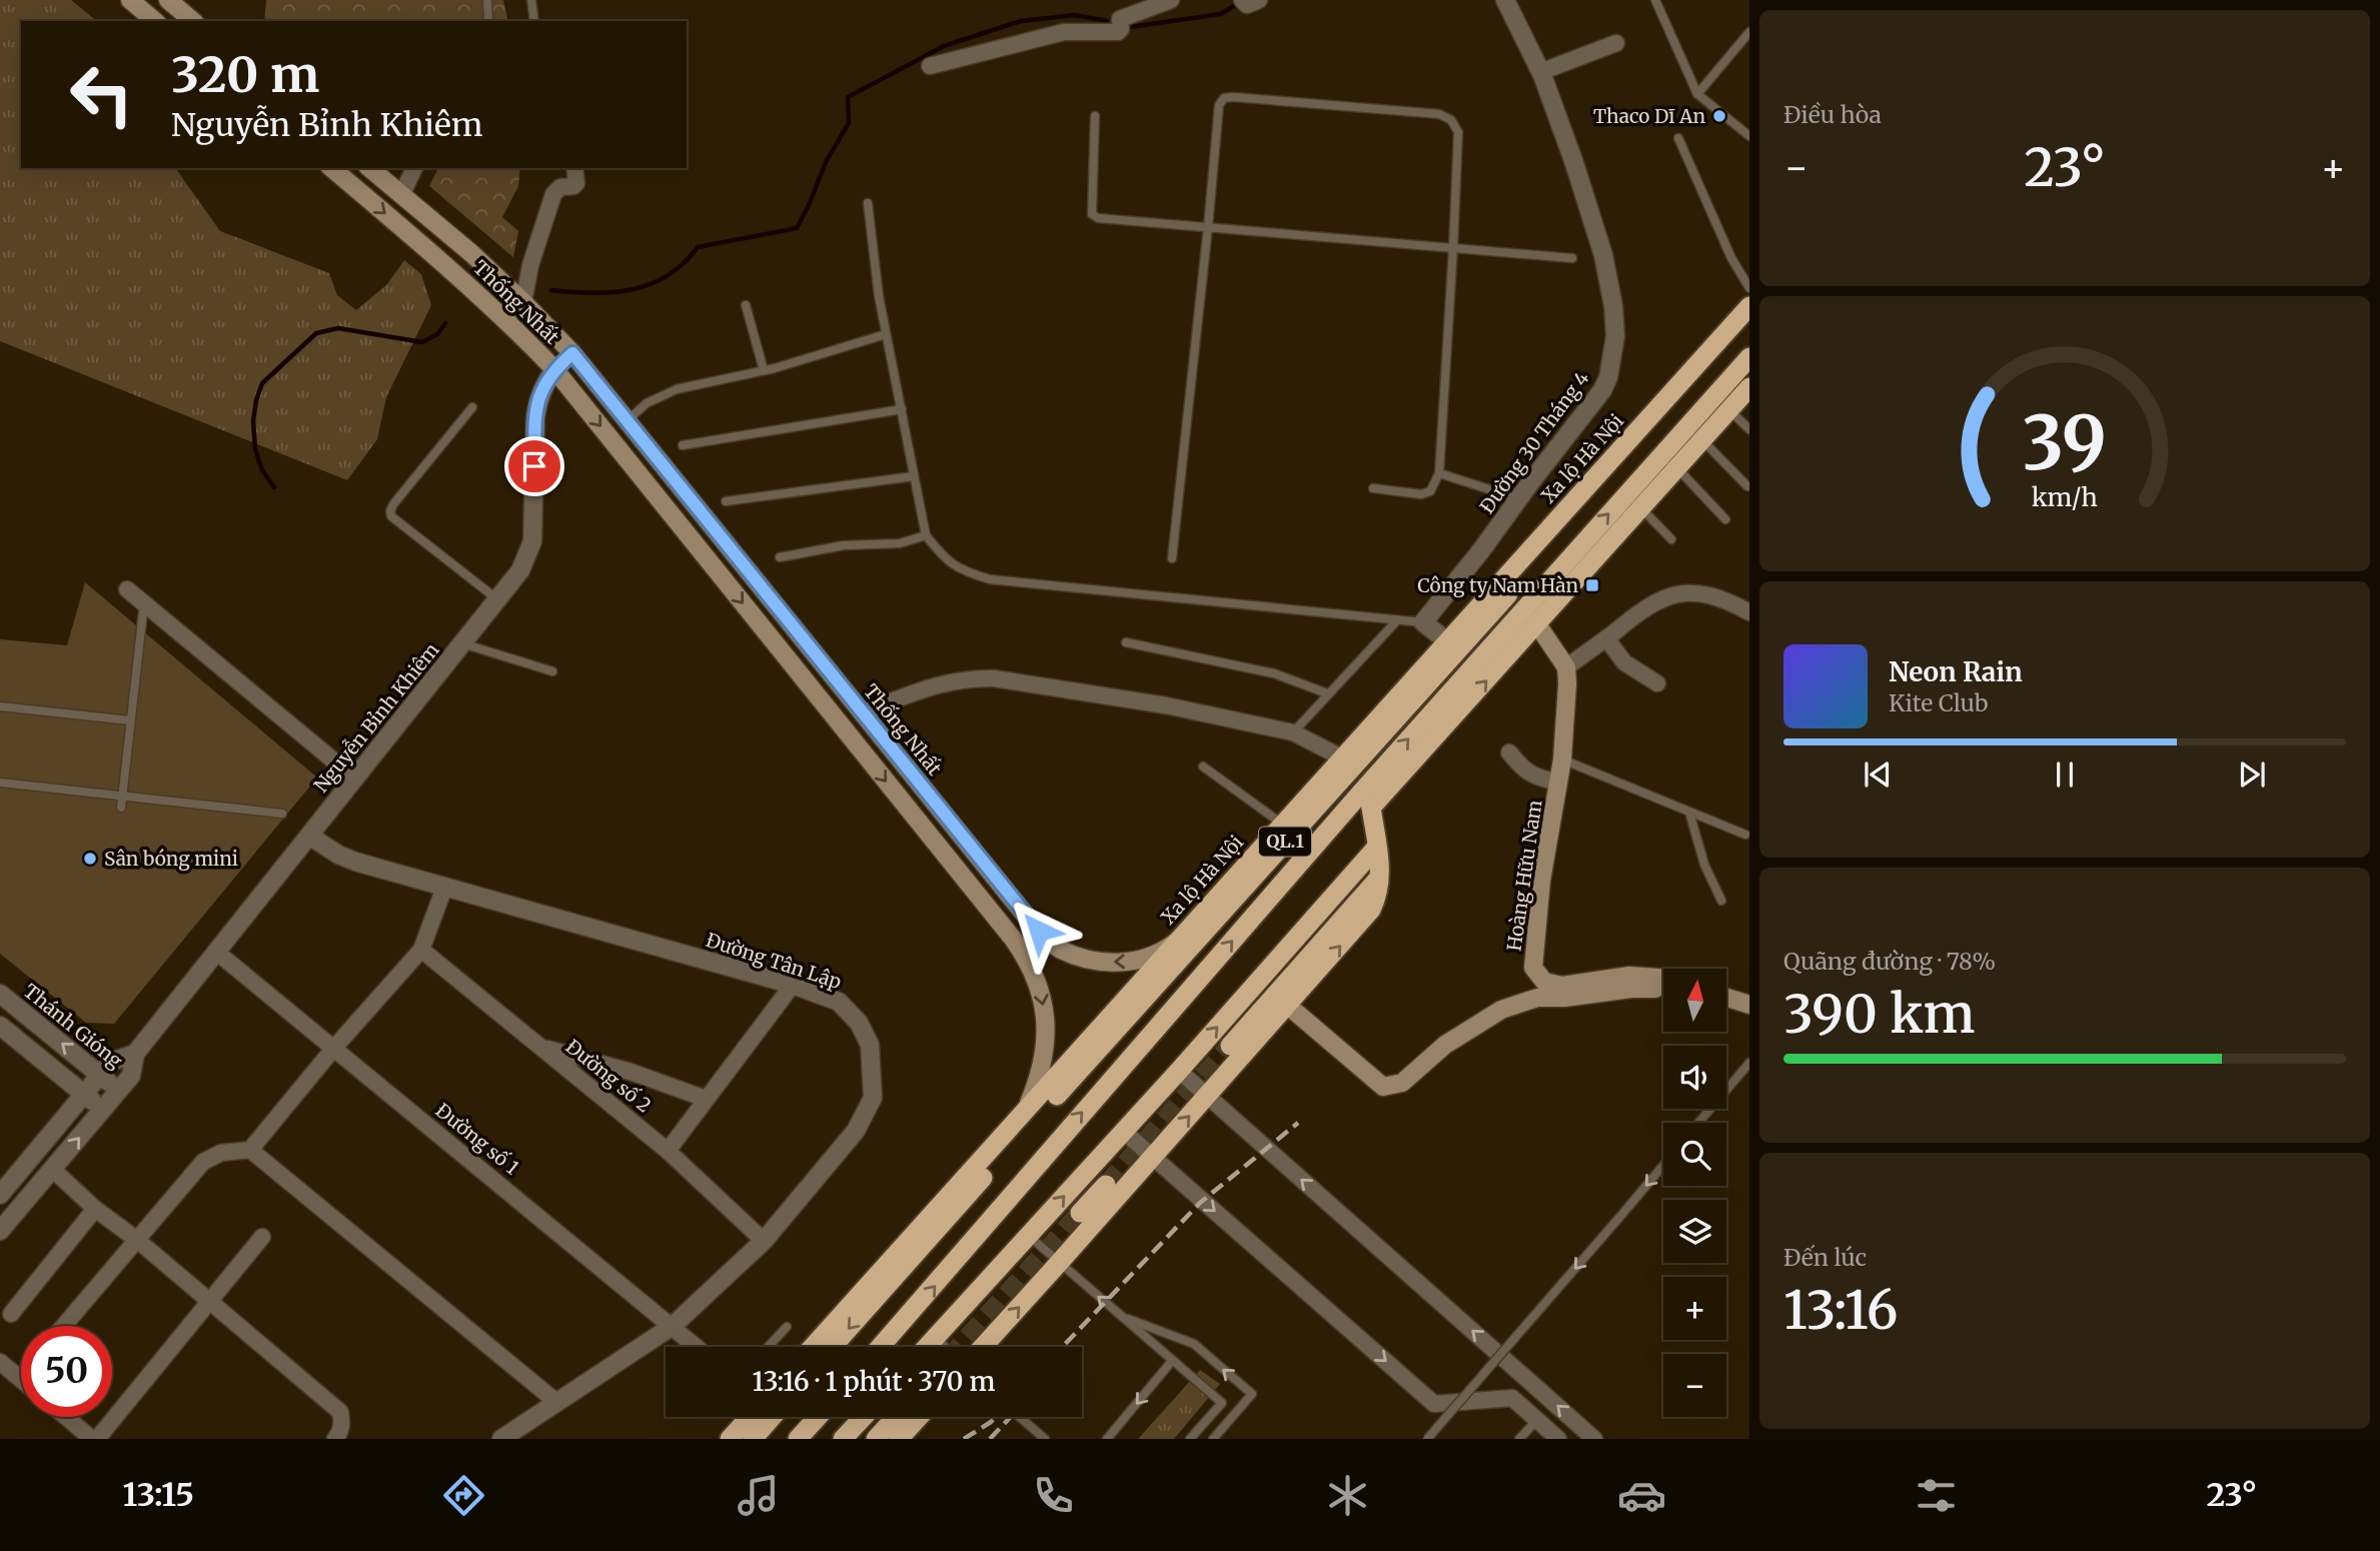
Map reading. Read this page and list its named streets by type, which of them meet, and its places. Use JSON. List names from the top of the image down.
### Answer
{
  "streets": {
    "highway": ["Xa lộ Hà Nội", "QL.1"],
    "main road": ["Thống Nhất", "Hoàng Hữu Nam"],
    "street": [
      "Đường 30 Tháng 4",
      "Nguyễn Bỉnh Khiêm",
      "Đường Tân Lập",
      "Thánh Gióng",
      "Đường số 2",
      "Đường số 1"
    ]
  },
  "crossings": [
    ["Thống Nhất", "Xa lộ Hà Nội"],
    ["Thống Nhất", "Nguyễn Bỉnh Khiêm"],
    ["Nguyễn Bỉnh Khiêm", "Đường Tân Lập"],
    ["Nguyễn Bỉnh Khiêm", "Thánh Gióng"],
    ["Nguyễn Bỉnh Khiêm", "Đường số 1"],
    ["Đường Tân Lập", "Đường số 2"],
    ["Đường Tân Lập", "Đường số 1"]
  ],
  "places": {
    "other": ["Thaco Dĩ An", "Sân bóng mini"],
    "transit": ["Công ty Nam Hàn"]
  },
  "north": "top",
  "page": {
    "tile": [
      "Điều hòa",
      ["Quãng đường · 78%", "390 km"],
      ["Đến lúc", "13:16"]
    ],
    "turn": ["320 m", "Nguyễn Bỉnh Khiêm"],
    "heat": ["−", "23°", "+"],
    "song": ["Neon Rain", "Kite Club"],
    "map_buttons": ["+", "−"],
    "limit": "50",
    "trip": "13:16 · 1 phút · 370 m",
    "tabs": ["13:15", "23°"],
    "gauge": ["39", "km/h"]
  }
}
